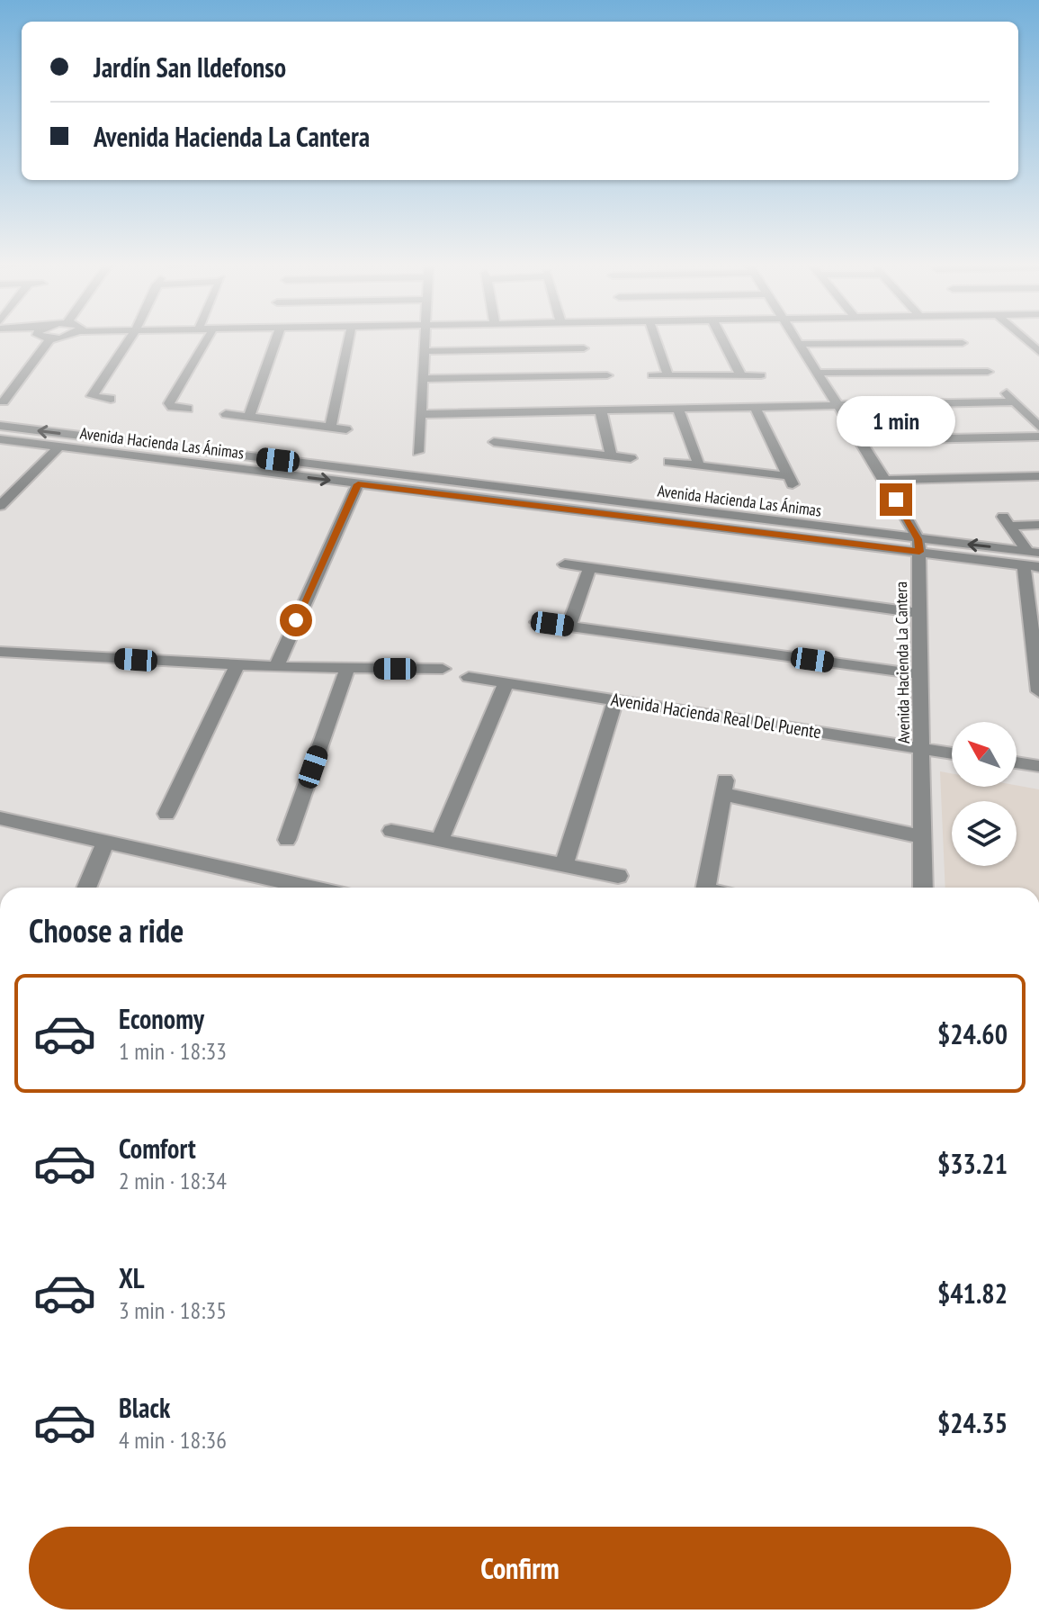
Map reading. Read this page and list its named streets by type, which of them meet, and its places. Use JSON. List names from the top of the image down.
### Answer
{
  "streets": {
    "street": ["Avenida Hacienda Las Ánimas", "Avenida Hacienda La Cantera", "Avenida Hacienda Real Del Puente"]
  },
  "crossings": [
    ["Avenida Hacienda Las Ánimas", "Avenida Hacienda La Cantera"],
    ["Avenida Hacienda La Cantera", "Avenida Hacienda Real Del Puente"]
  ],
  "north": "top left",
  "page": {
    "banner": ["Jardín San Ildefonso", "Avenida Hacienda La Cantera"],
    "bubble": "1 min",
    "heading": "Choose a ride",
    "list": [
      {
        "name": "Economy",
        "note": "1 min · 18:33",
        "value": "$24.60"
      },
      {
        "name": "Comfort",
        "note": "2 min · 18:34",
        "value": "$33.21"
      },
      {
        "name": "XL",
        "note": "3 min · 18:35",
        "value": "$41.82"
      },
      {
        "name": "Black",
        "note": "4 min · 18:36",
        "value": "$24.35"
      }
    ],
    "buttons": "Confirm"
  }
}
